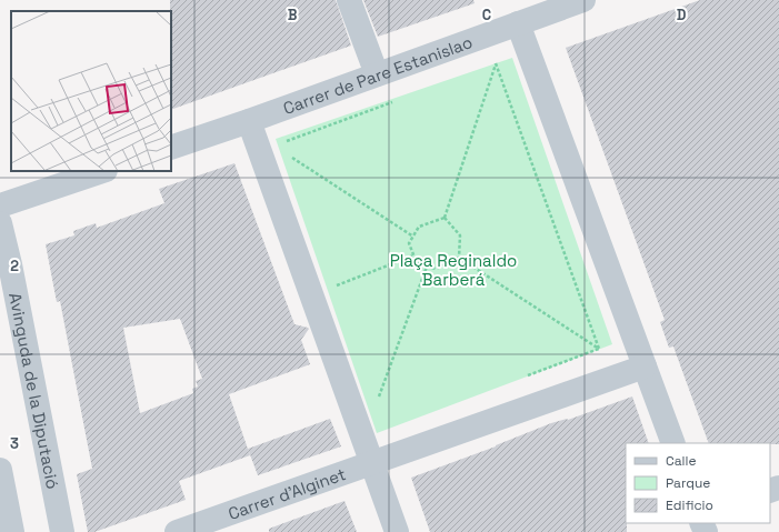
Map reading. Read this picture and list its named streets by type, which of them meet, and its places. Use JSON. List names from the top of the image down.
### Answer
{
  "streets": {
    "street": ["Carrer de Pare Estanislao", "Avinguda de la Diputació", "Carrer d'Alginet"]
  },
  "parks": ["Plaça Reginaldo Barberá"],
  "legend": ["Calle", "Parque", "Edificio"],
  "grid": {
    "columns": ["B", "C", "D"],
    "rows": ["2", "3"]
  }
}
